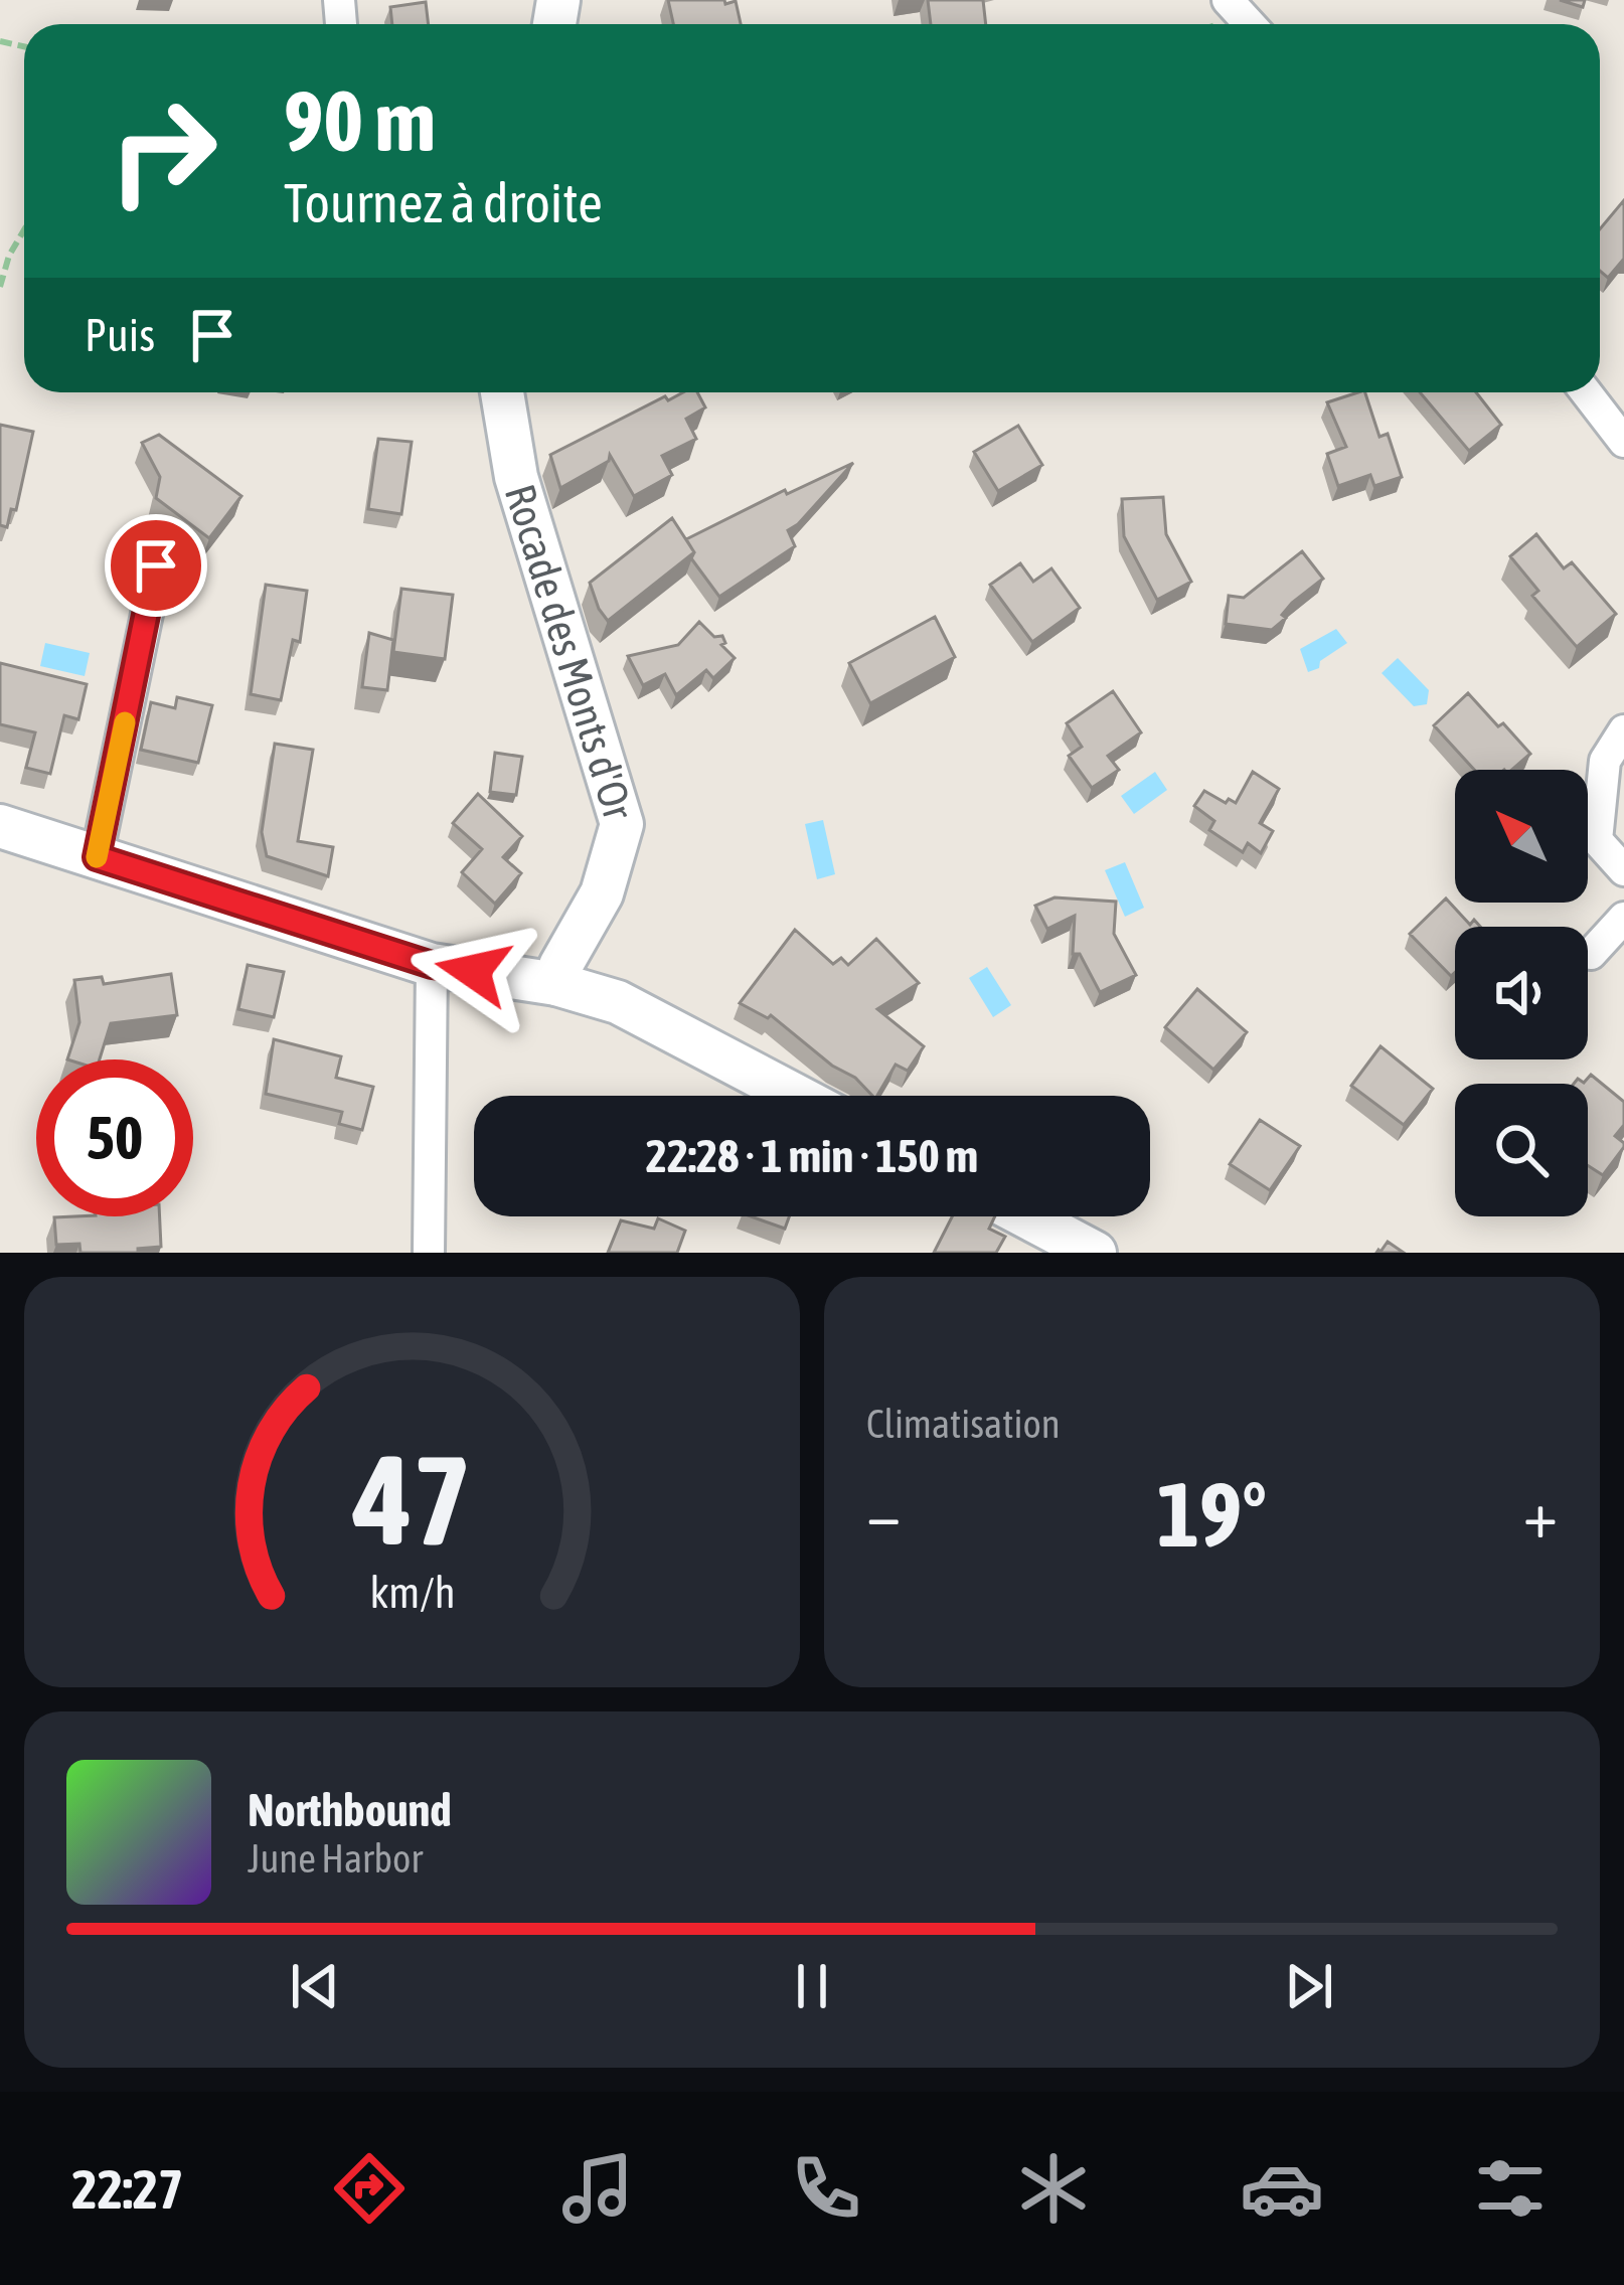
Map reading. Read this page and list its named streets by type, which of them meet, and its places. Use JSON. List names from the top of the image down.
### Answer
{
  "streets": {
    "main road": ["Rocade des Monts d'Or"]
  },
  "north": "top left",
  "page": {
    "turn": ["90 m", "Tournez à droite"],
    "then": "Puis",
    "limit": "50",
    "trip": "22:28 · 1 min · 150 m",
    "tile": "Climatisation",
    "heat": ["−", "19°", "+"],
    "song": ["Northbound", "June Harbor"],
    "tabs": "22:27",
    "gauge": ["47", "km/h"]
  }
}
